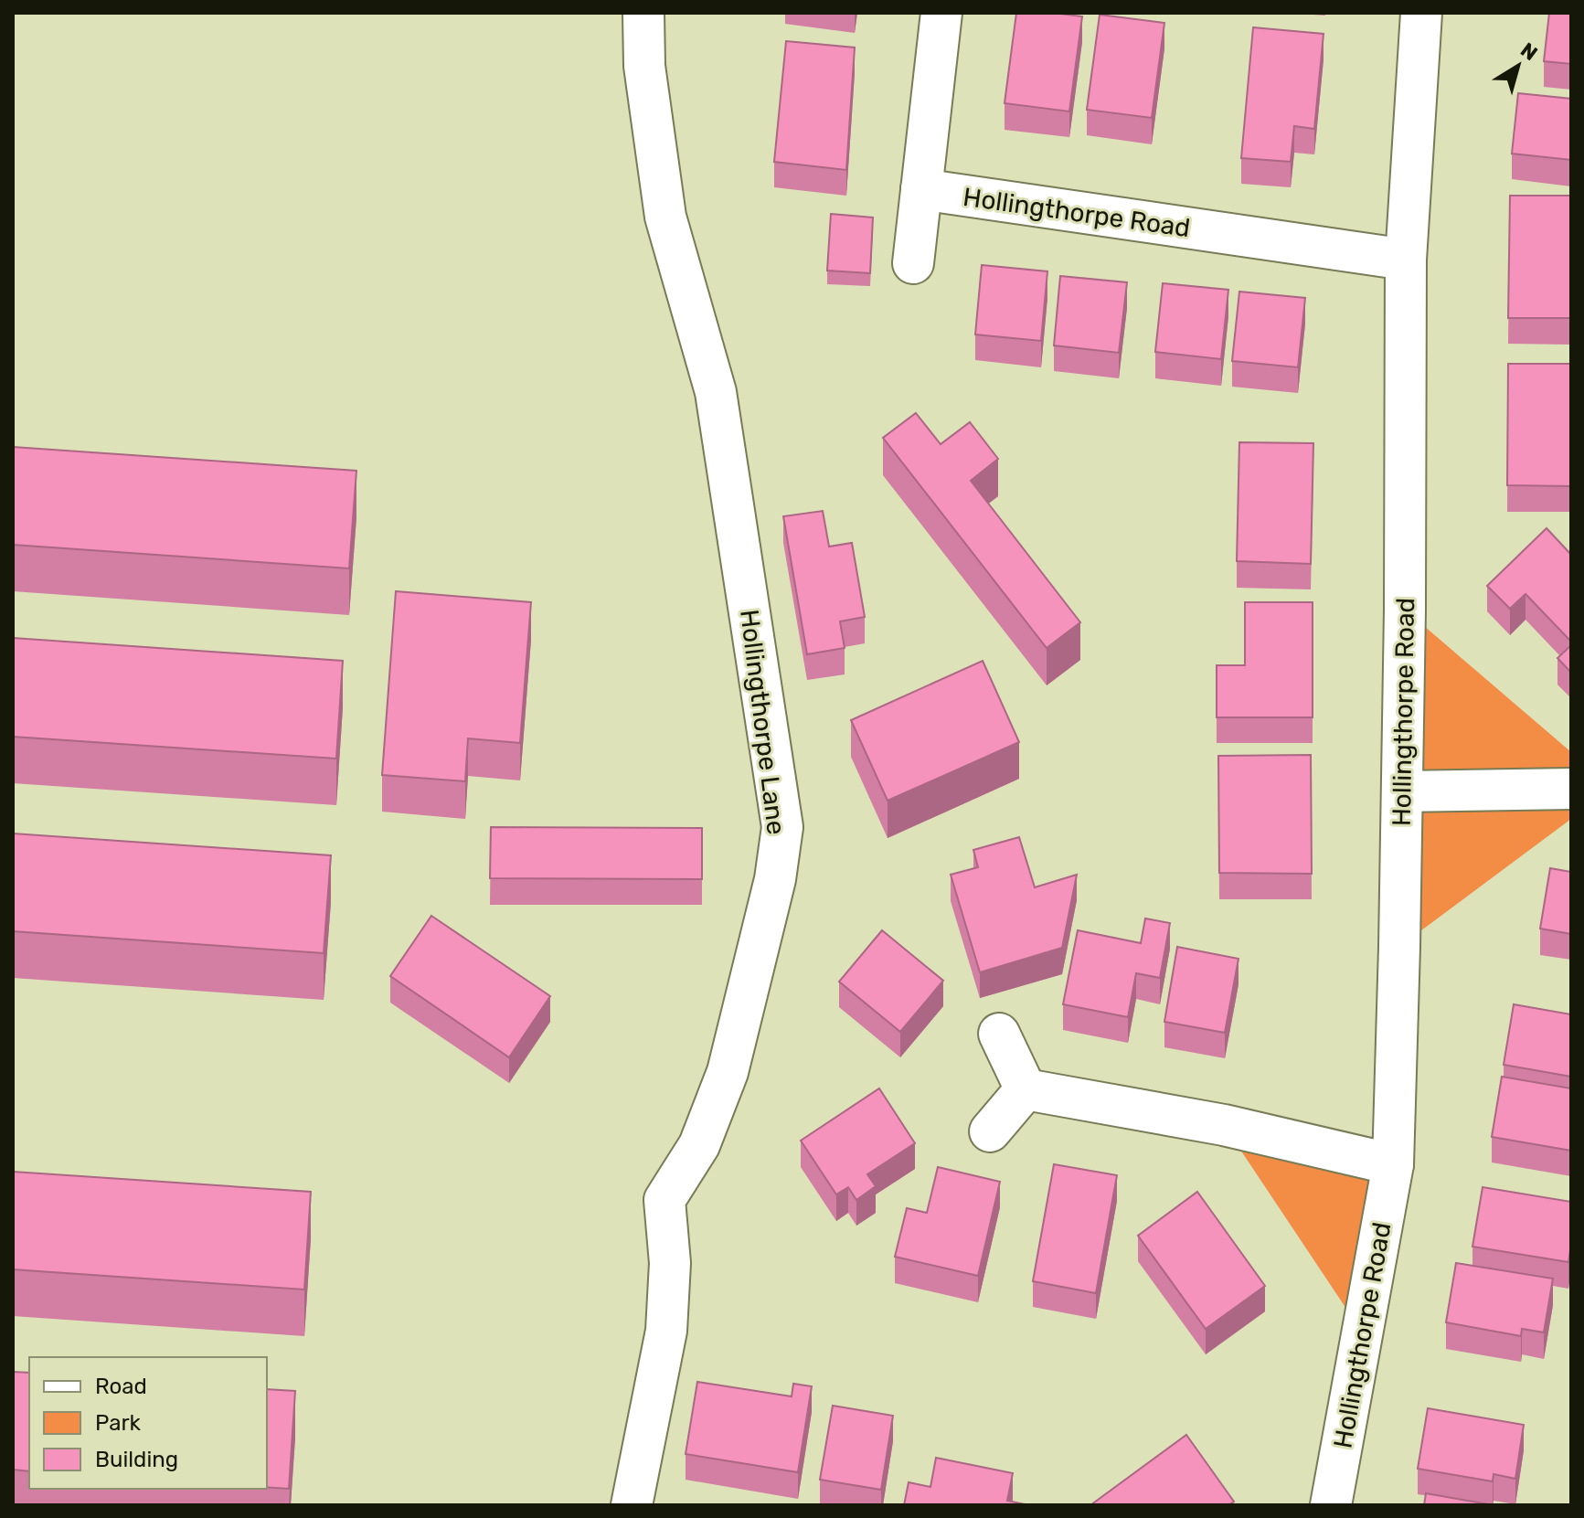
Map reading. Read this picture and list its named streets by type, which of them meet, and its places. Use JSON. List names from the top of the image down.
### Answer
{
  "streets": {
    "street": ["Hollingthorpe Road", "Hollingthorpe Lane"]
  },
  "legend": ["Road", "Park", "Building"],
  "north": "top right"
}
